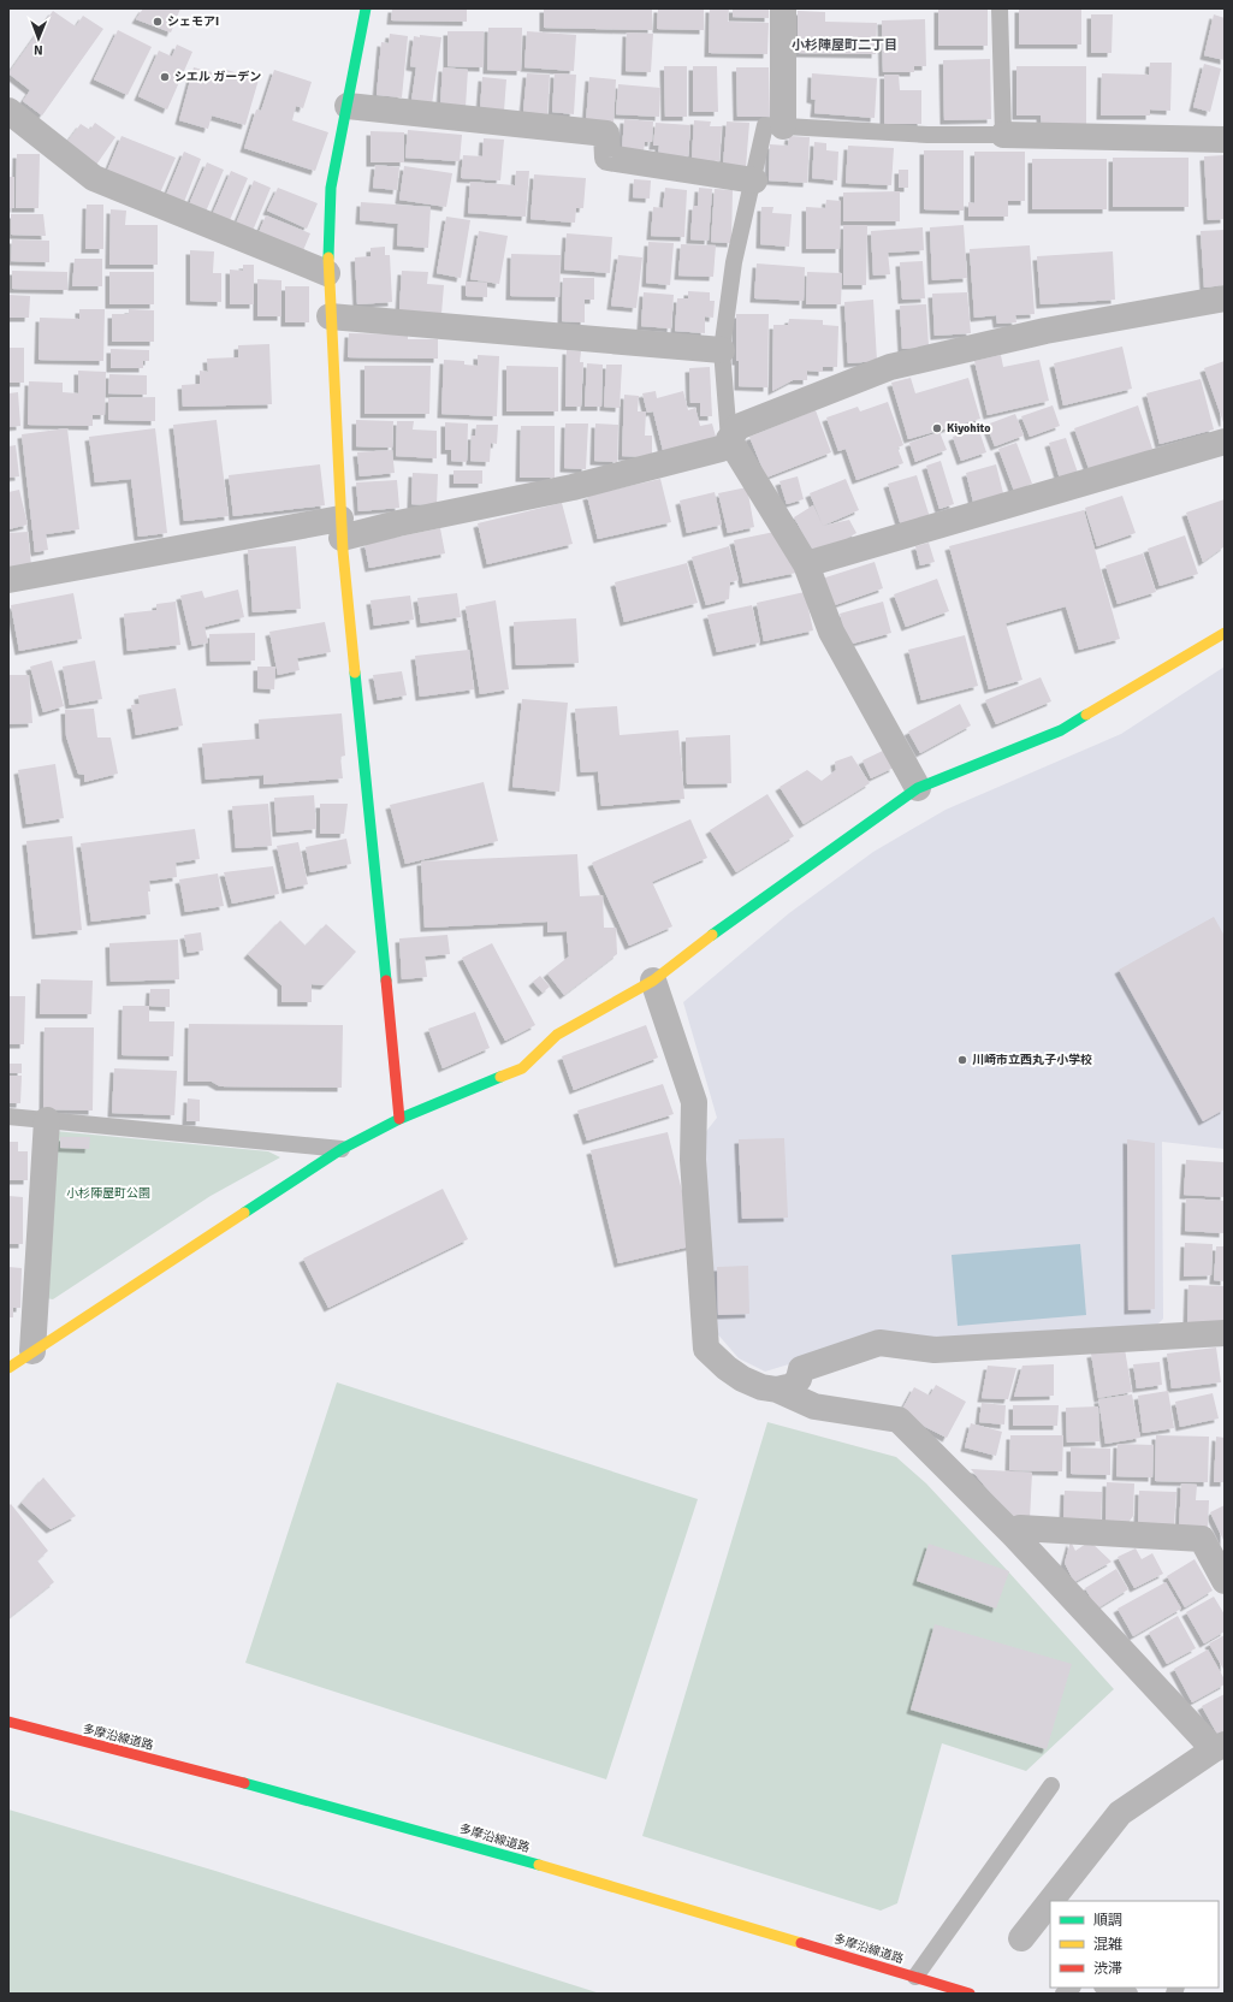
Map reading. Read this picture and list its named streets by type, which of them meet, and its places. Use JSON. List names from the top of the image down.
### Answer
{
  "streets": {
    "street": ["多摩沿線道路"]
  },
  "districts": ["小杉陣屋町二丁目"],
  "parks": ["小杉陣屋町公園"],
  "places": [
    "シェモアI",
    "シエル ガーデン",
    "Kiyohito",
    "川崎市立西丸子小学校"
  ],
  "legend": ["順調", "混雑", "渋滞"],
  "north": "bottom"
}
